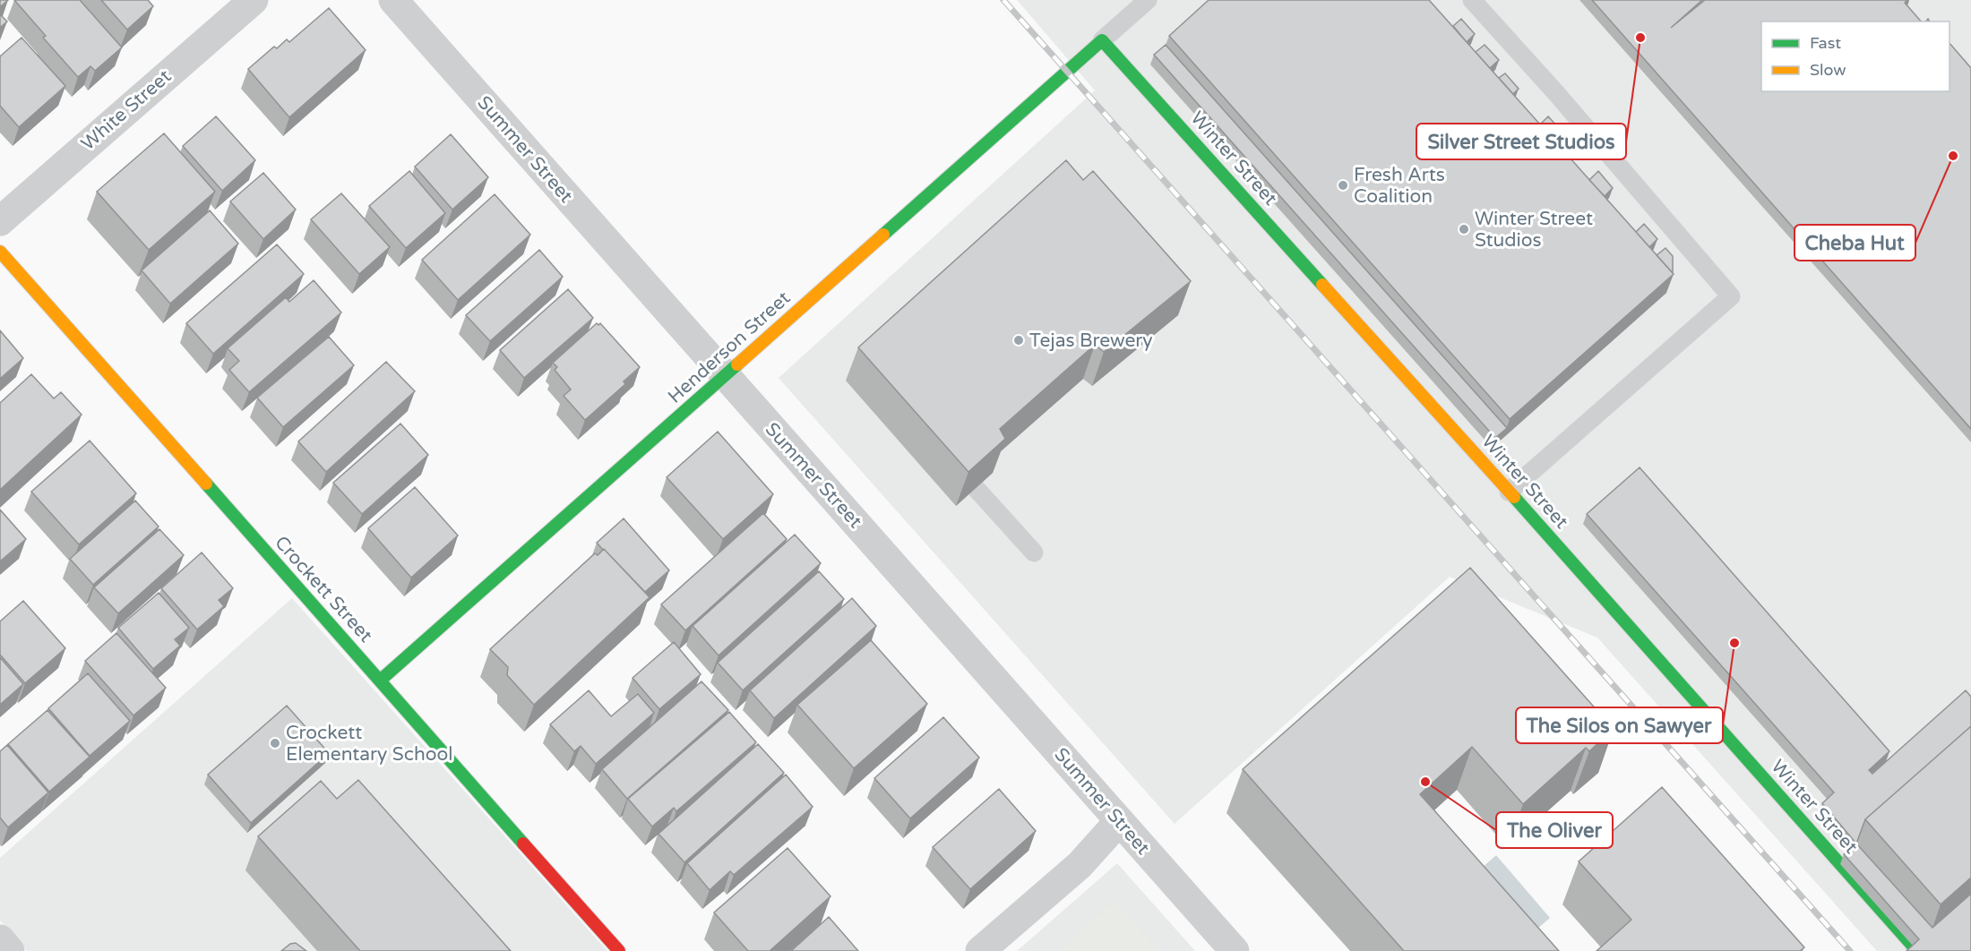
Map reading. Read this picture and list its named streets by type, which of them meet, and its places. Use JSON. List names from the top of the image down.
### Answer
{
  "streets": {
    "street": [
      "White Street",
      "Summer Street",
      "Winter Street",
      "Henderson Street",
      "Crockett Street"
    ]
  },
  "crossings": [
    ["Summer Street", "Henderson Street"],
    ["Winter Street", "Henderson Street"],
    ["Henderson Street", "Crockett Street"]
  ],
  "places": [
    "Silver Street Studios",
    "Cheba Hut",
    "Fresh Arts Coalition",
    "Winter Street Studios",
    "Tejas Brewery",
    "The Silos on Sawyer",
    "Crockett Elementary School",
    "The Oliver"
  ],
  "legend": ["Fast", "Slow"]
}
